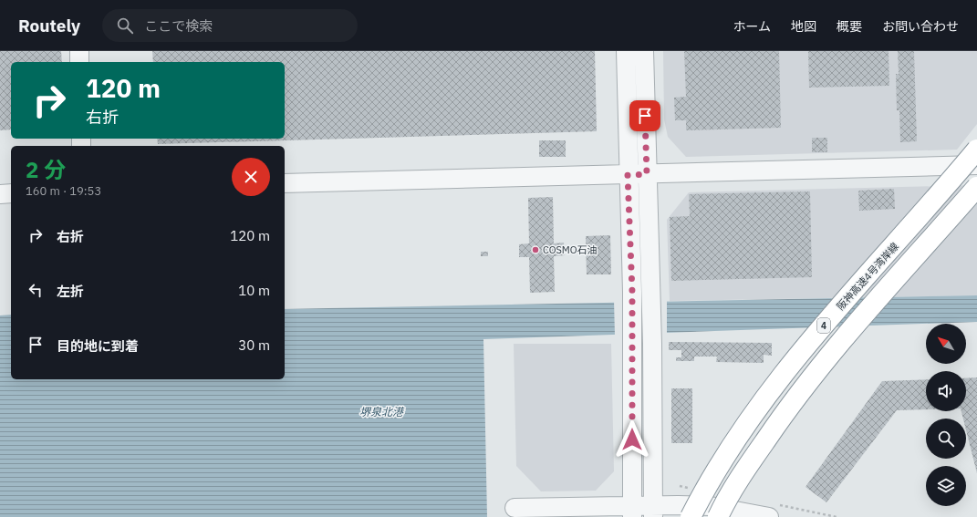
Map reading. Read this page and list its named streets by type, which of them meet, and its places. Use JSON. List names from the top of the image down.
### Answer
{
  "streets": {
    "highway": ["阪神高速4号湾岸線", "4"]
  },
  "water": ["堺泉北港"],
  "places": ["COSMO石油"],
  "north": "top left",
  "page": {
    "header": "Routely",
    "search": "ここで検索",
    "nav": [
      "ホーム",
      "地図",
      "概要",
      "お問い合わせ"
    ],
    "turn": ["120 m", "右折"],
    "heading": ["2 分", "160 m · 19:53"],
    "list": [
      {
        "name": "右折",
        "value": "120 m"
      },
      {
        "name": "左折",
        "value": "10 m"
      },
      {
        "name": "目的地に到着",
        "value": "30 m"
      }
    ]
  }
}
